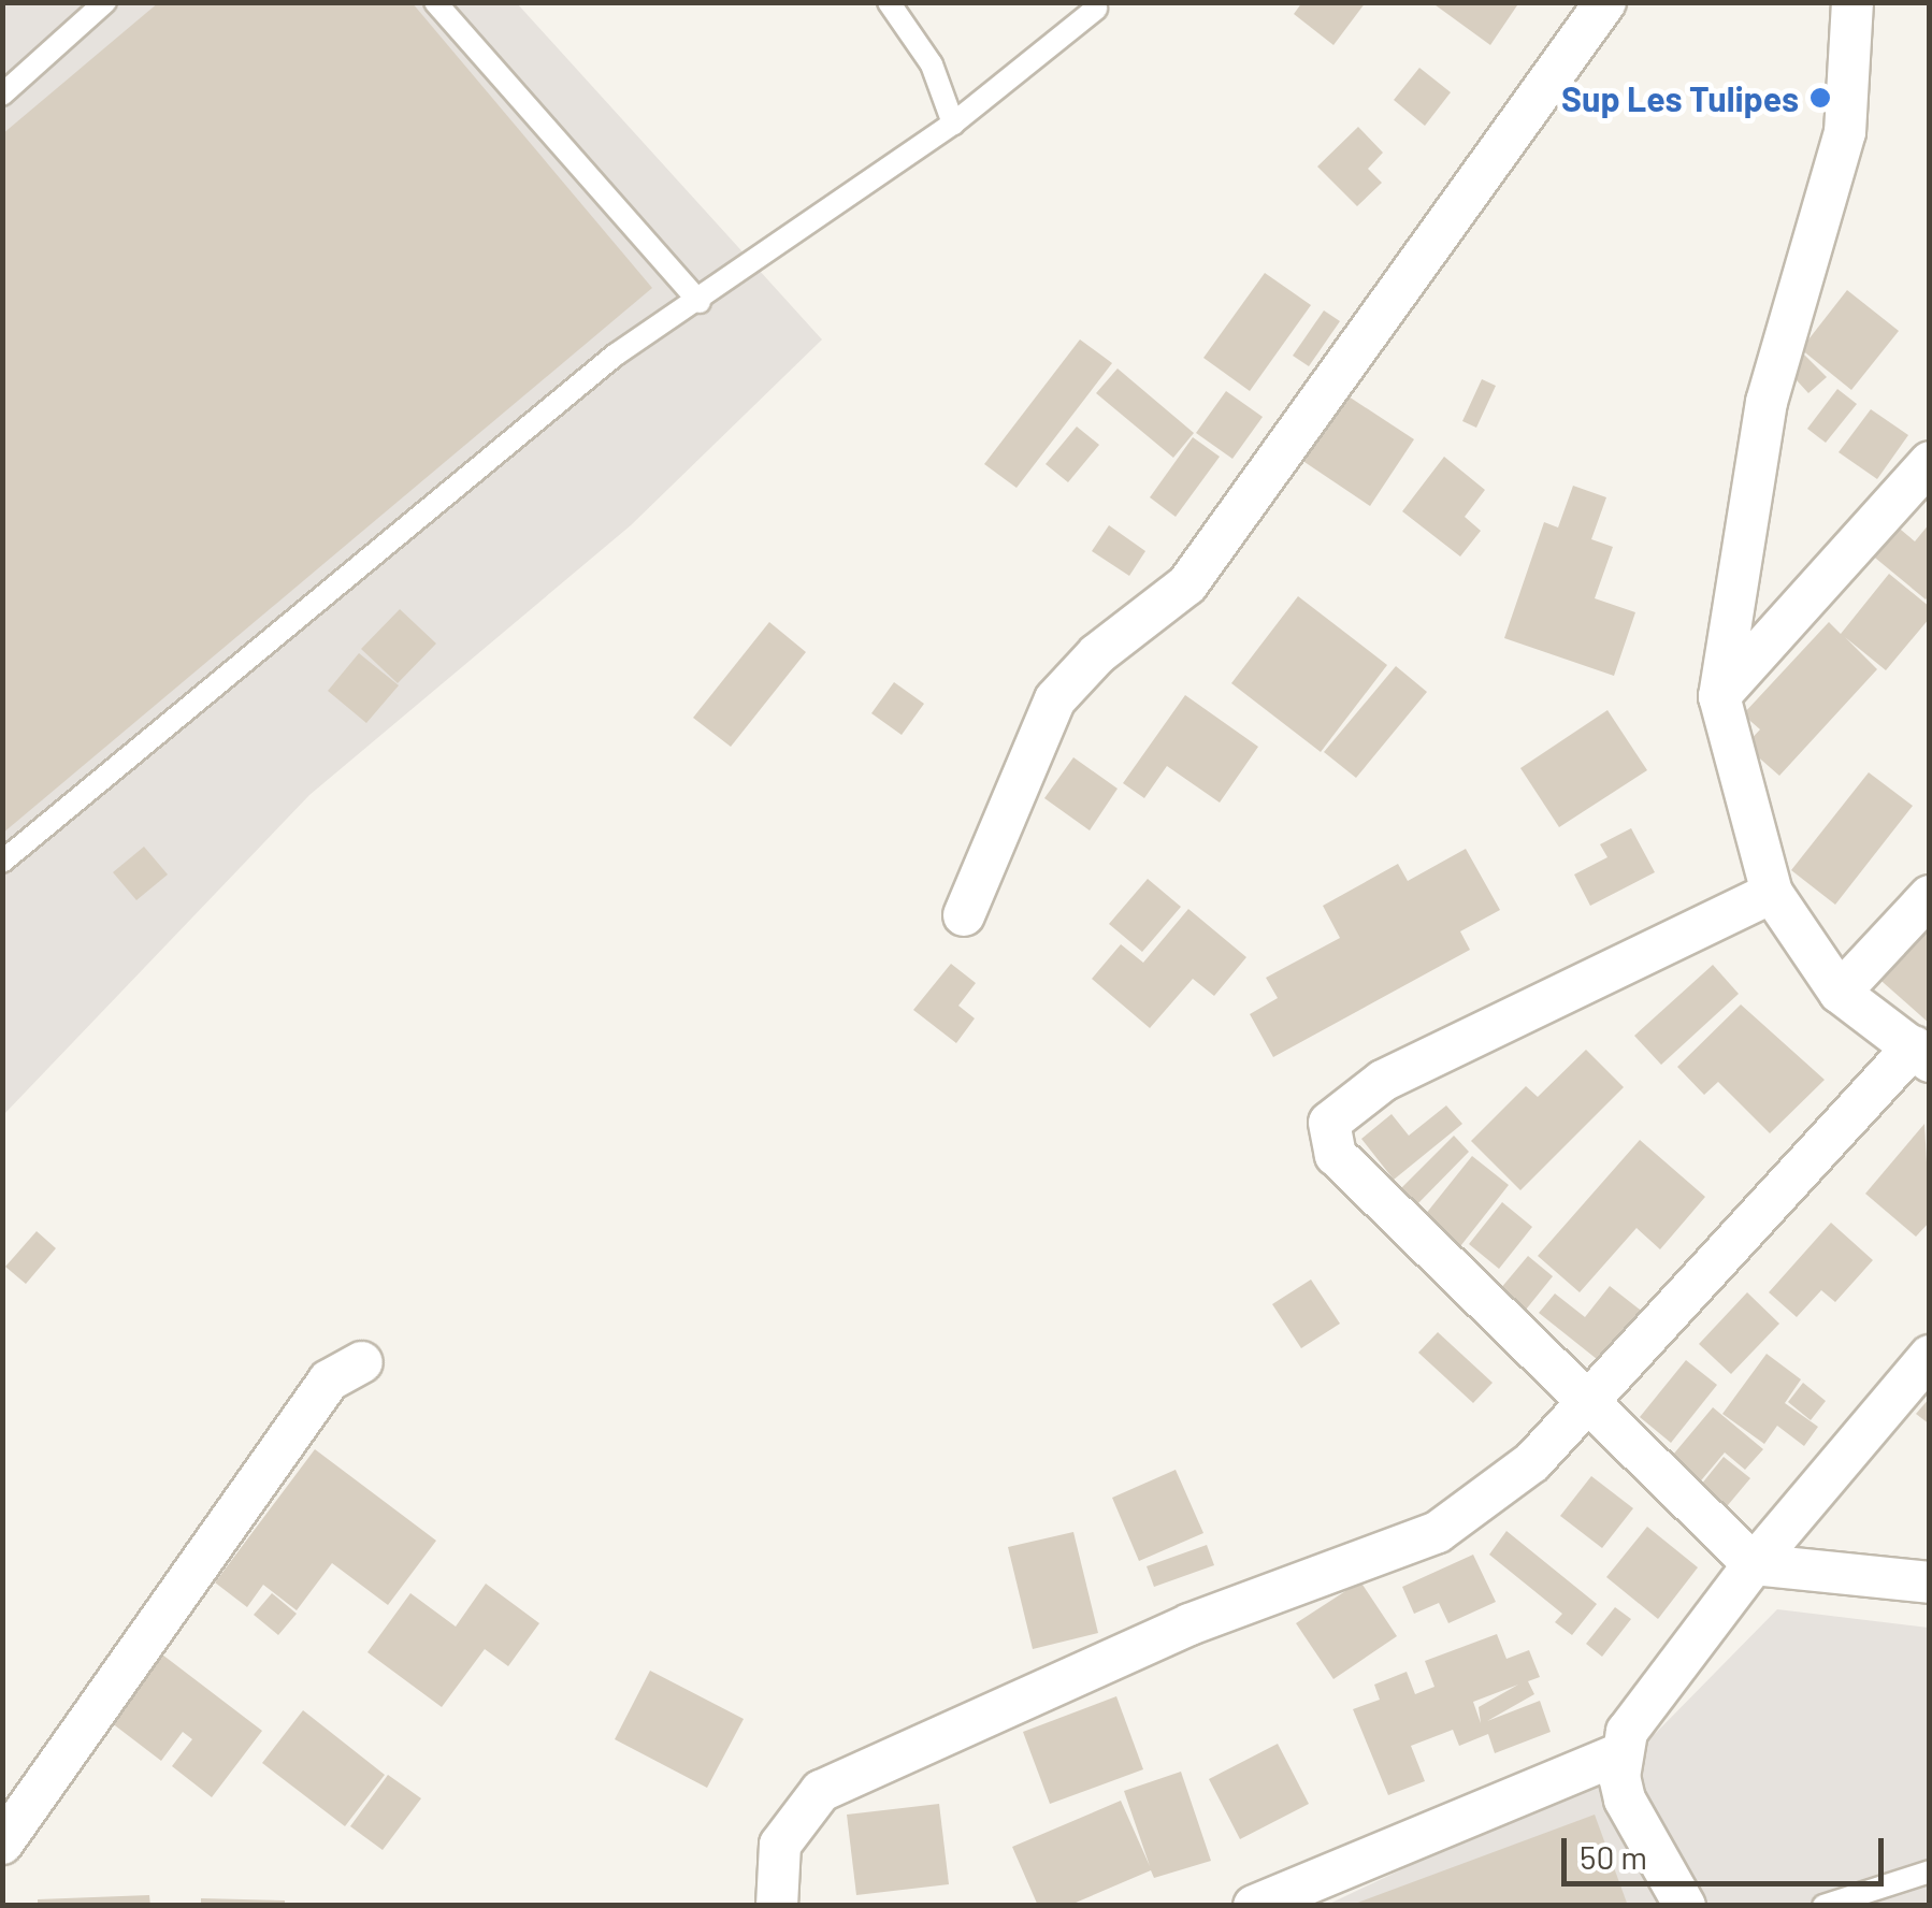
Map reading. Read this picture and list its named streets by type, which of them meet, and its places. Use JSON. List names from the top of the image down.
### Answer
{
  "places": ["Sup Les Tulipes"],
  "scale_bar": "50 m"
}
